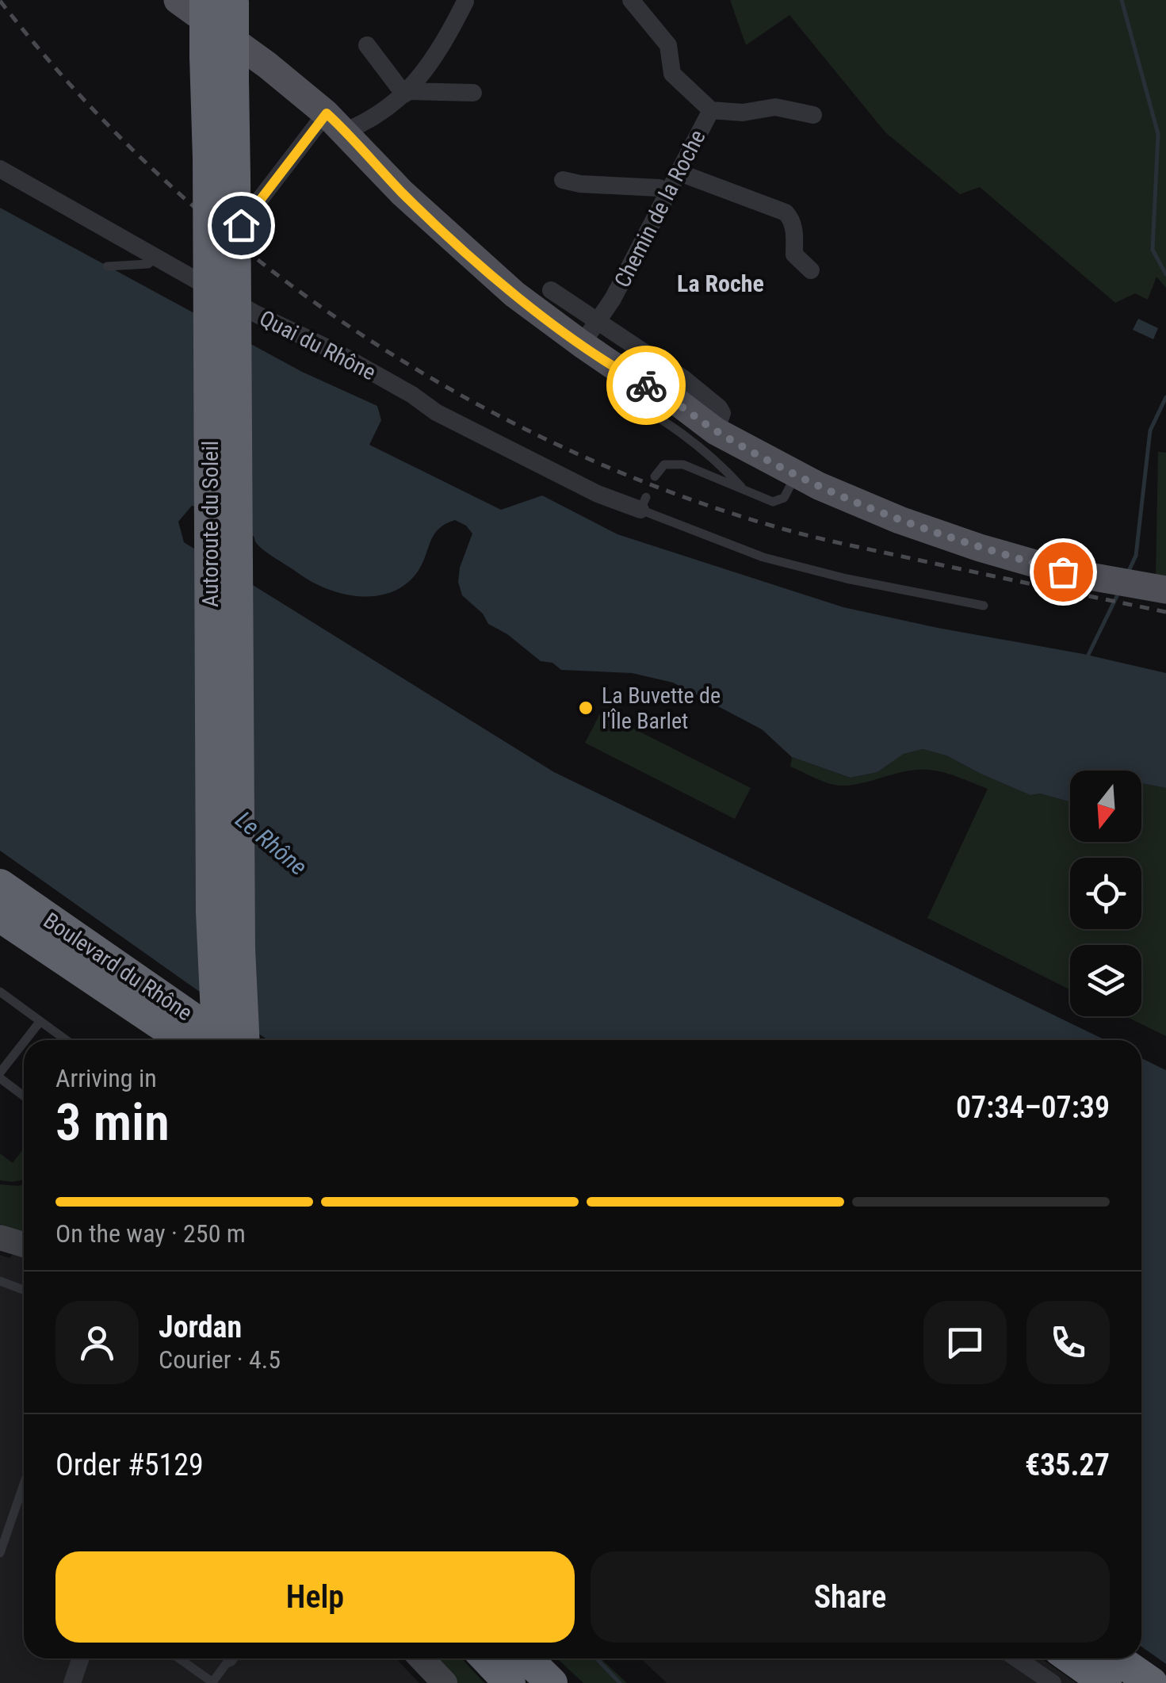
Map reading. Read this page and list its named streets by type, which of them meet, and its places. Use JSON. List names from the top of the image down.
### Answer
{
  "streets": {
    "highway": ["Autoroute du Soleil", "Boulevard du Rhône"],
    "street": ["Chemin de la Roche", "Quai du Rhône"]
  },
  "districts": ["La Roche"],
  "water": ["Le Rhône"],
  "places": ["La Buvette de l'Île Barlet"],
  "north": "bottom",
  "page": {
    "heading": ["3 min", "Arriving in", "07:34–07:39"],
    "panel": [
      "Jordan",
      "Courier · 4.5",
      "Order #5129",
      "€35.27"
    ],
    "bar": "On the way · 250 m",
    "buttons": ["Help", "Share"]
  }
}
